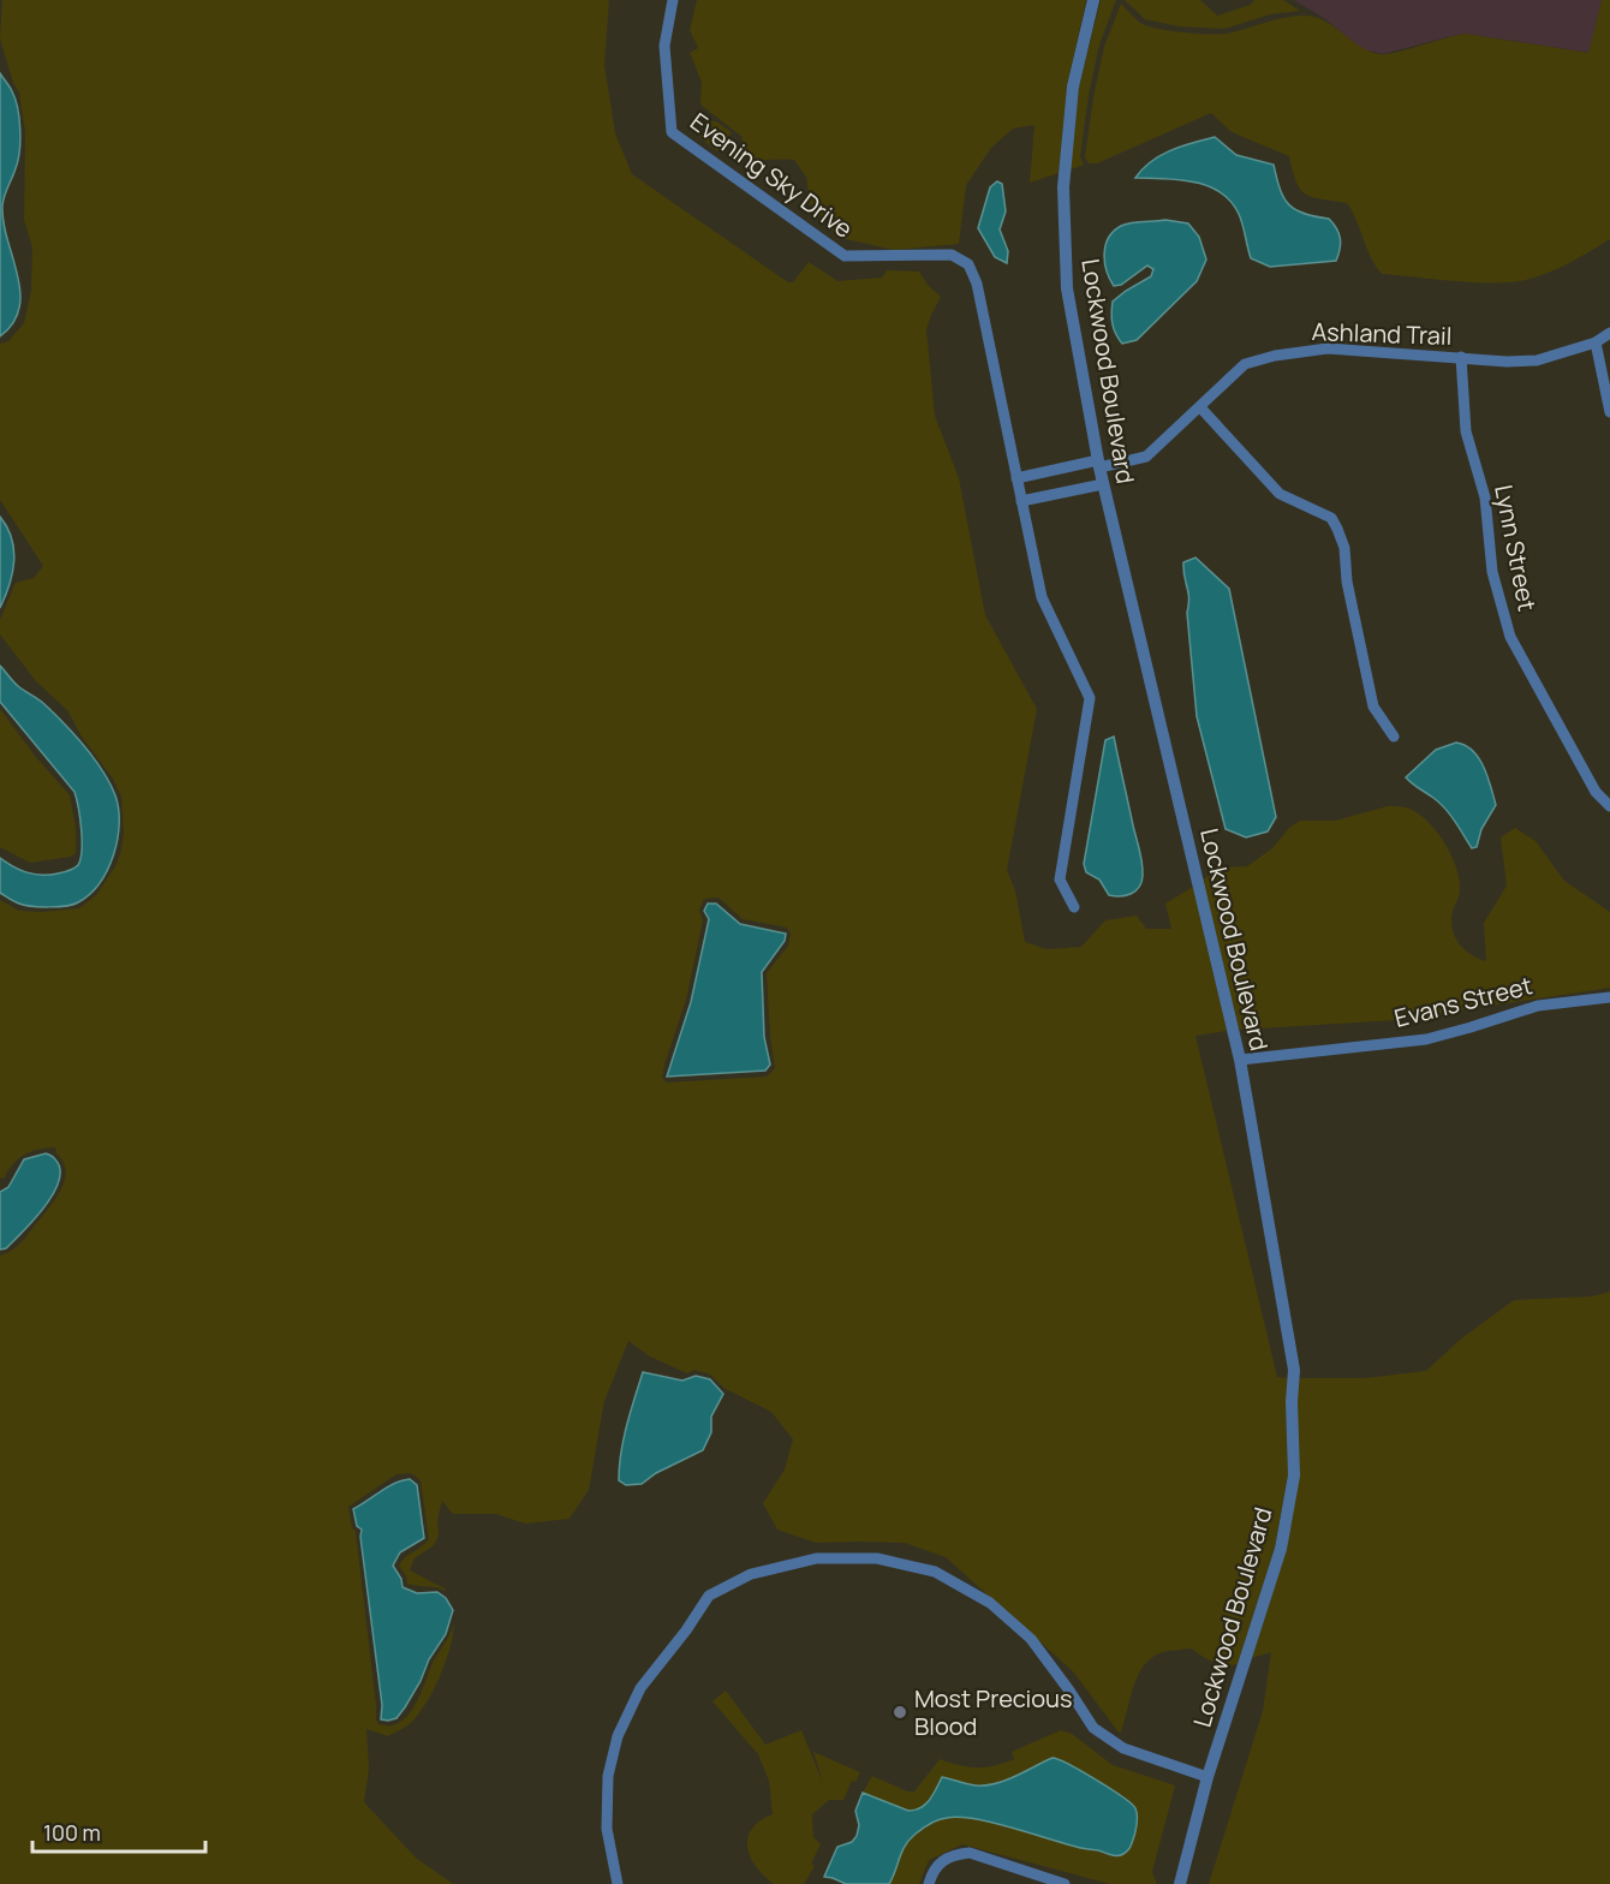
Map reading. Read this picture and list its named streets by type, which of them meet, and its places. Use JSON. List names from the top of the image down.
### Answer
{
  "streets": {
    "street": [
      "Evening Sky Drive",
      "Ashland Trail",
      "Lockwood Boulevard",
      "Lynn Street",
      "Evans Street"
    ]
  },
  "crossings": [
    ["Ashland Trail", "Lockwood Boulevard"],
    ["Ashland Trail", "Lynn Street"],
    ["Lockwood Boulevard", "Evans Street"]
  ],
  "places": ["Most Precious Blood"],
  "scale_bar": "100 m"
}
